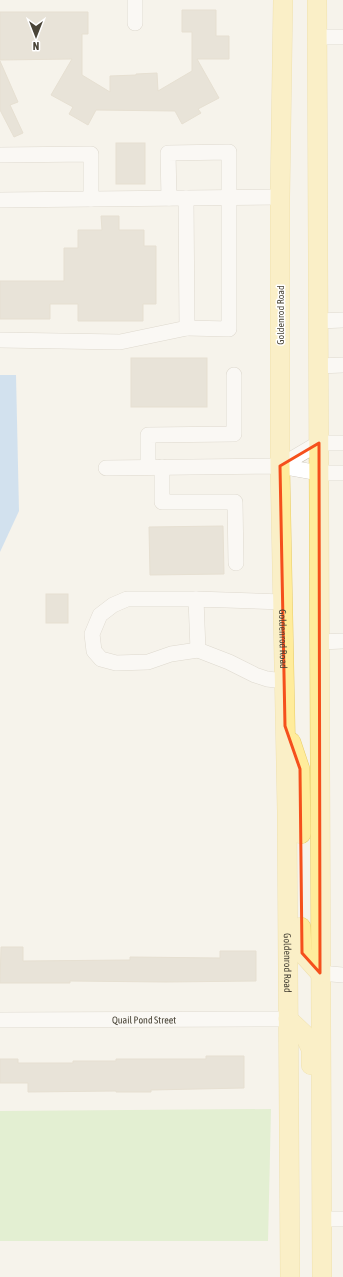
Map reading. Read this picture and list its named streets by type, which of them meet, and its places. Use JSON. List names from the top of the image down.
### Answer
{
  "streets": {
    "main road": ["Goldenrod Road"],
    "street": ["Quail Pond Street"]
  },
  "crossings": [
    ["Goldenrod Road", "Quail Pond Street"]
  ],
  "north": "bottom"
}
